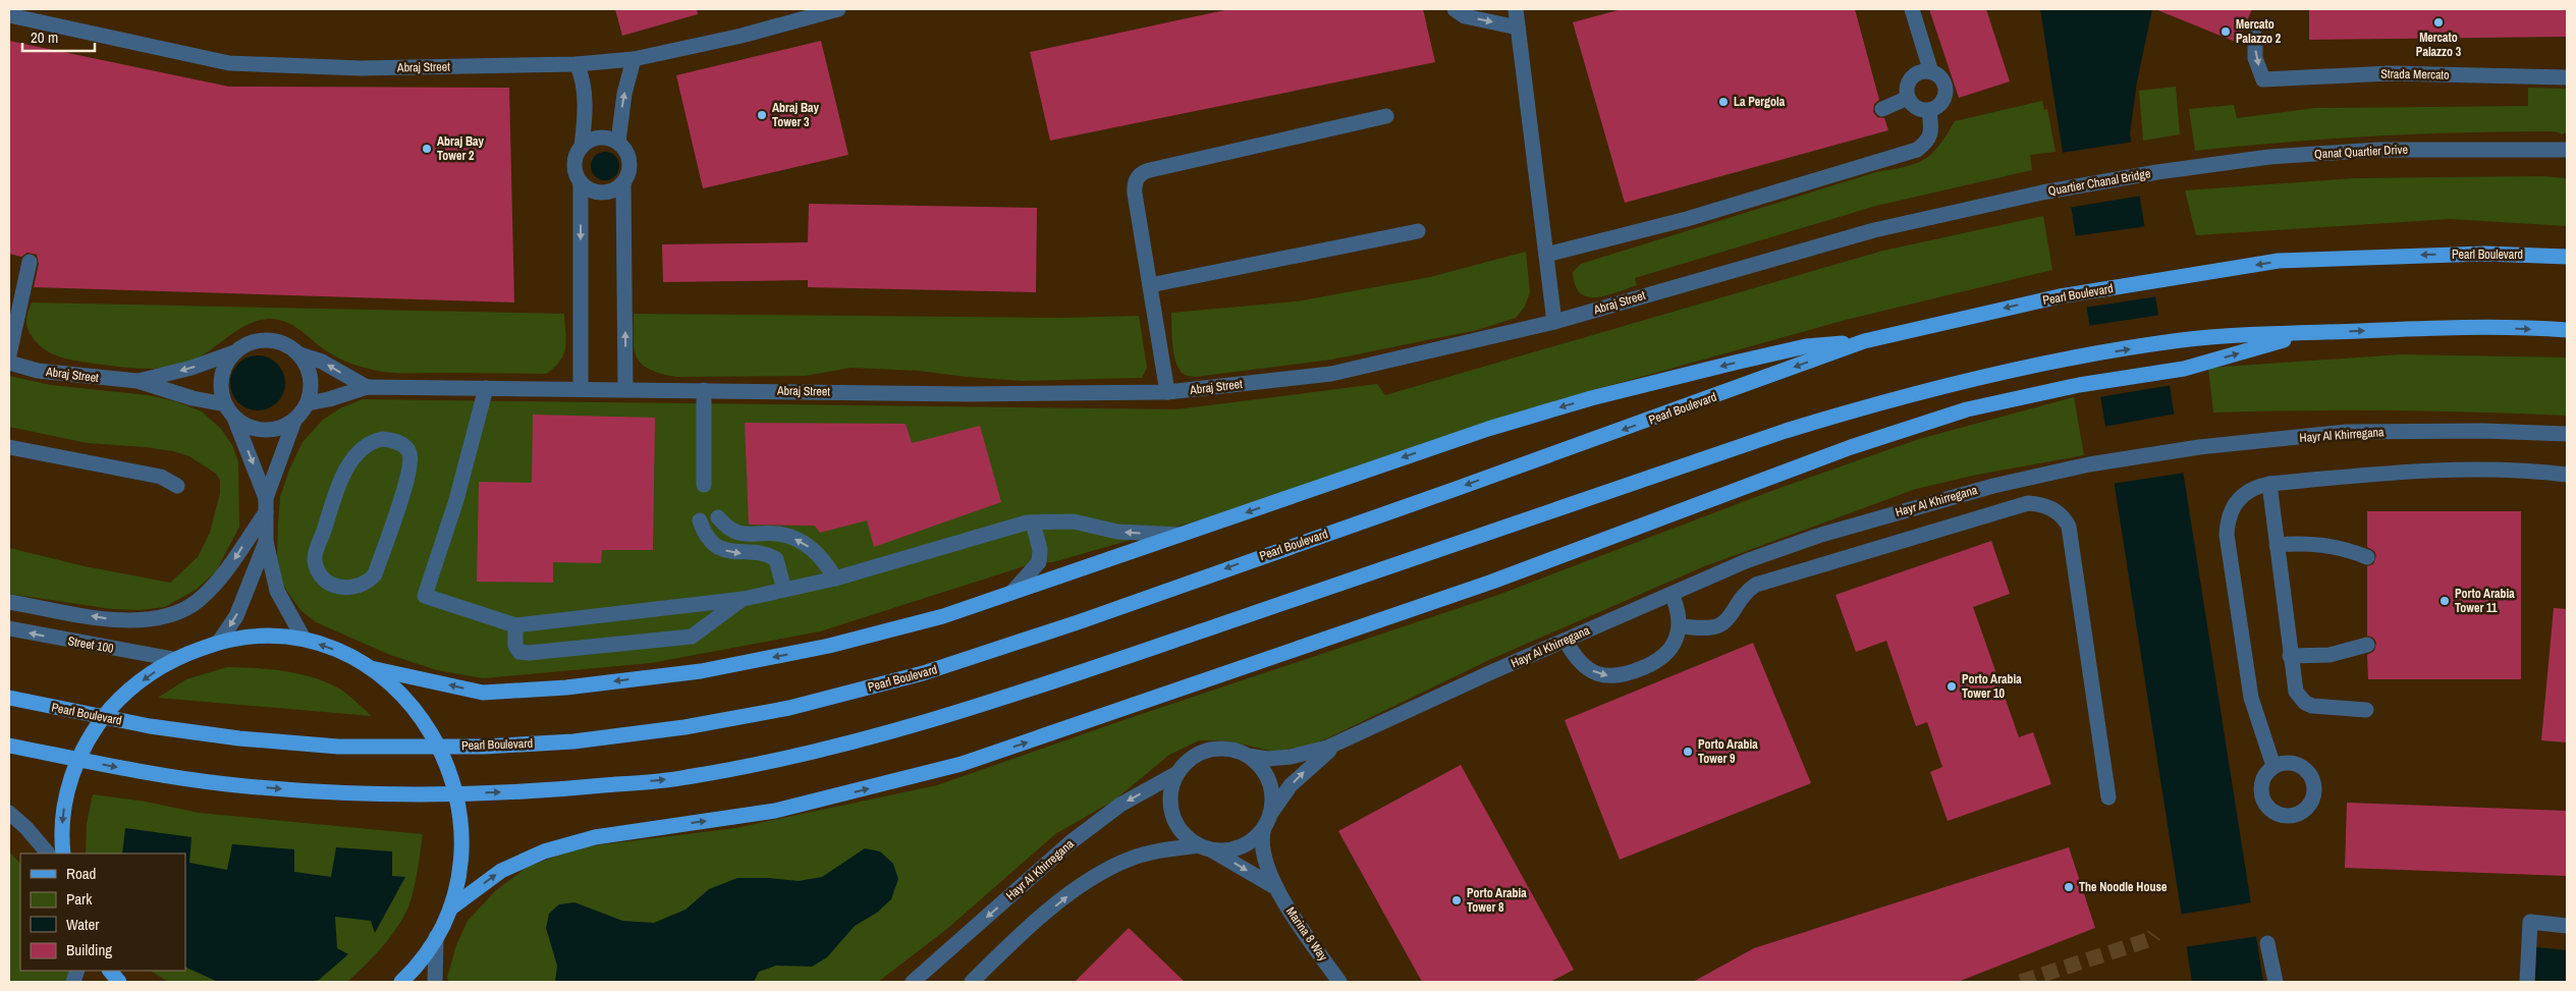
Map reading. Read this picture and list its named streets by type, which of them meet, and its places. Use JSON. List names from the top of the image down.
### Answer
{
  "streets": {
    "main road": ["Pearl Boulevard"],
    "street": [
      "Abraj Street",
      "Strada Mercato",
      "Qanat Quartier Drive",
      "Quartier Chanal Bridge",
      "Hayr Al Khirregana",
      "Street 100",
      "Marina 8 Way"
    ]
  },
  "crossings": [
    ["Abraj Street", "Quartier Chanal Bridge"],
    ["Qanat Quartier Drive", "Quartier Chanal Bridge"],
    ["Hayr Al Khirregana", "Marina 8 Way"]
  ],
  "one_way": ["Strada Mercato", "Street 100"],
  "places": [
    "Mercato Palazzo 3",
    "Mercato Palazzo 2",
    "La Pergola",
    "Abraj Bay Tower 3",
    "Abraj Bay Tower 2",
    "Porto Arabia Tower 11",
    "Porto Arabia Tower 10",
    "Porto Arabia Tower 9",
    "The Noodle House",
    "Porto Arabia Tower 8"
  ],
  "legend": [
    "Road",
    "Park",
    "Water",
    "Building"
  ],
  "scale_bar": "20 m"
}
